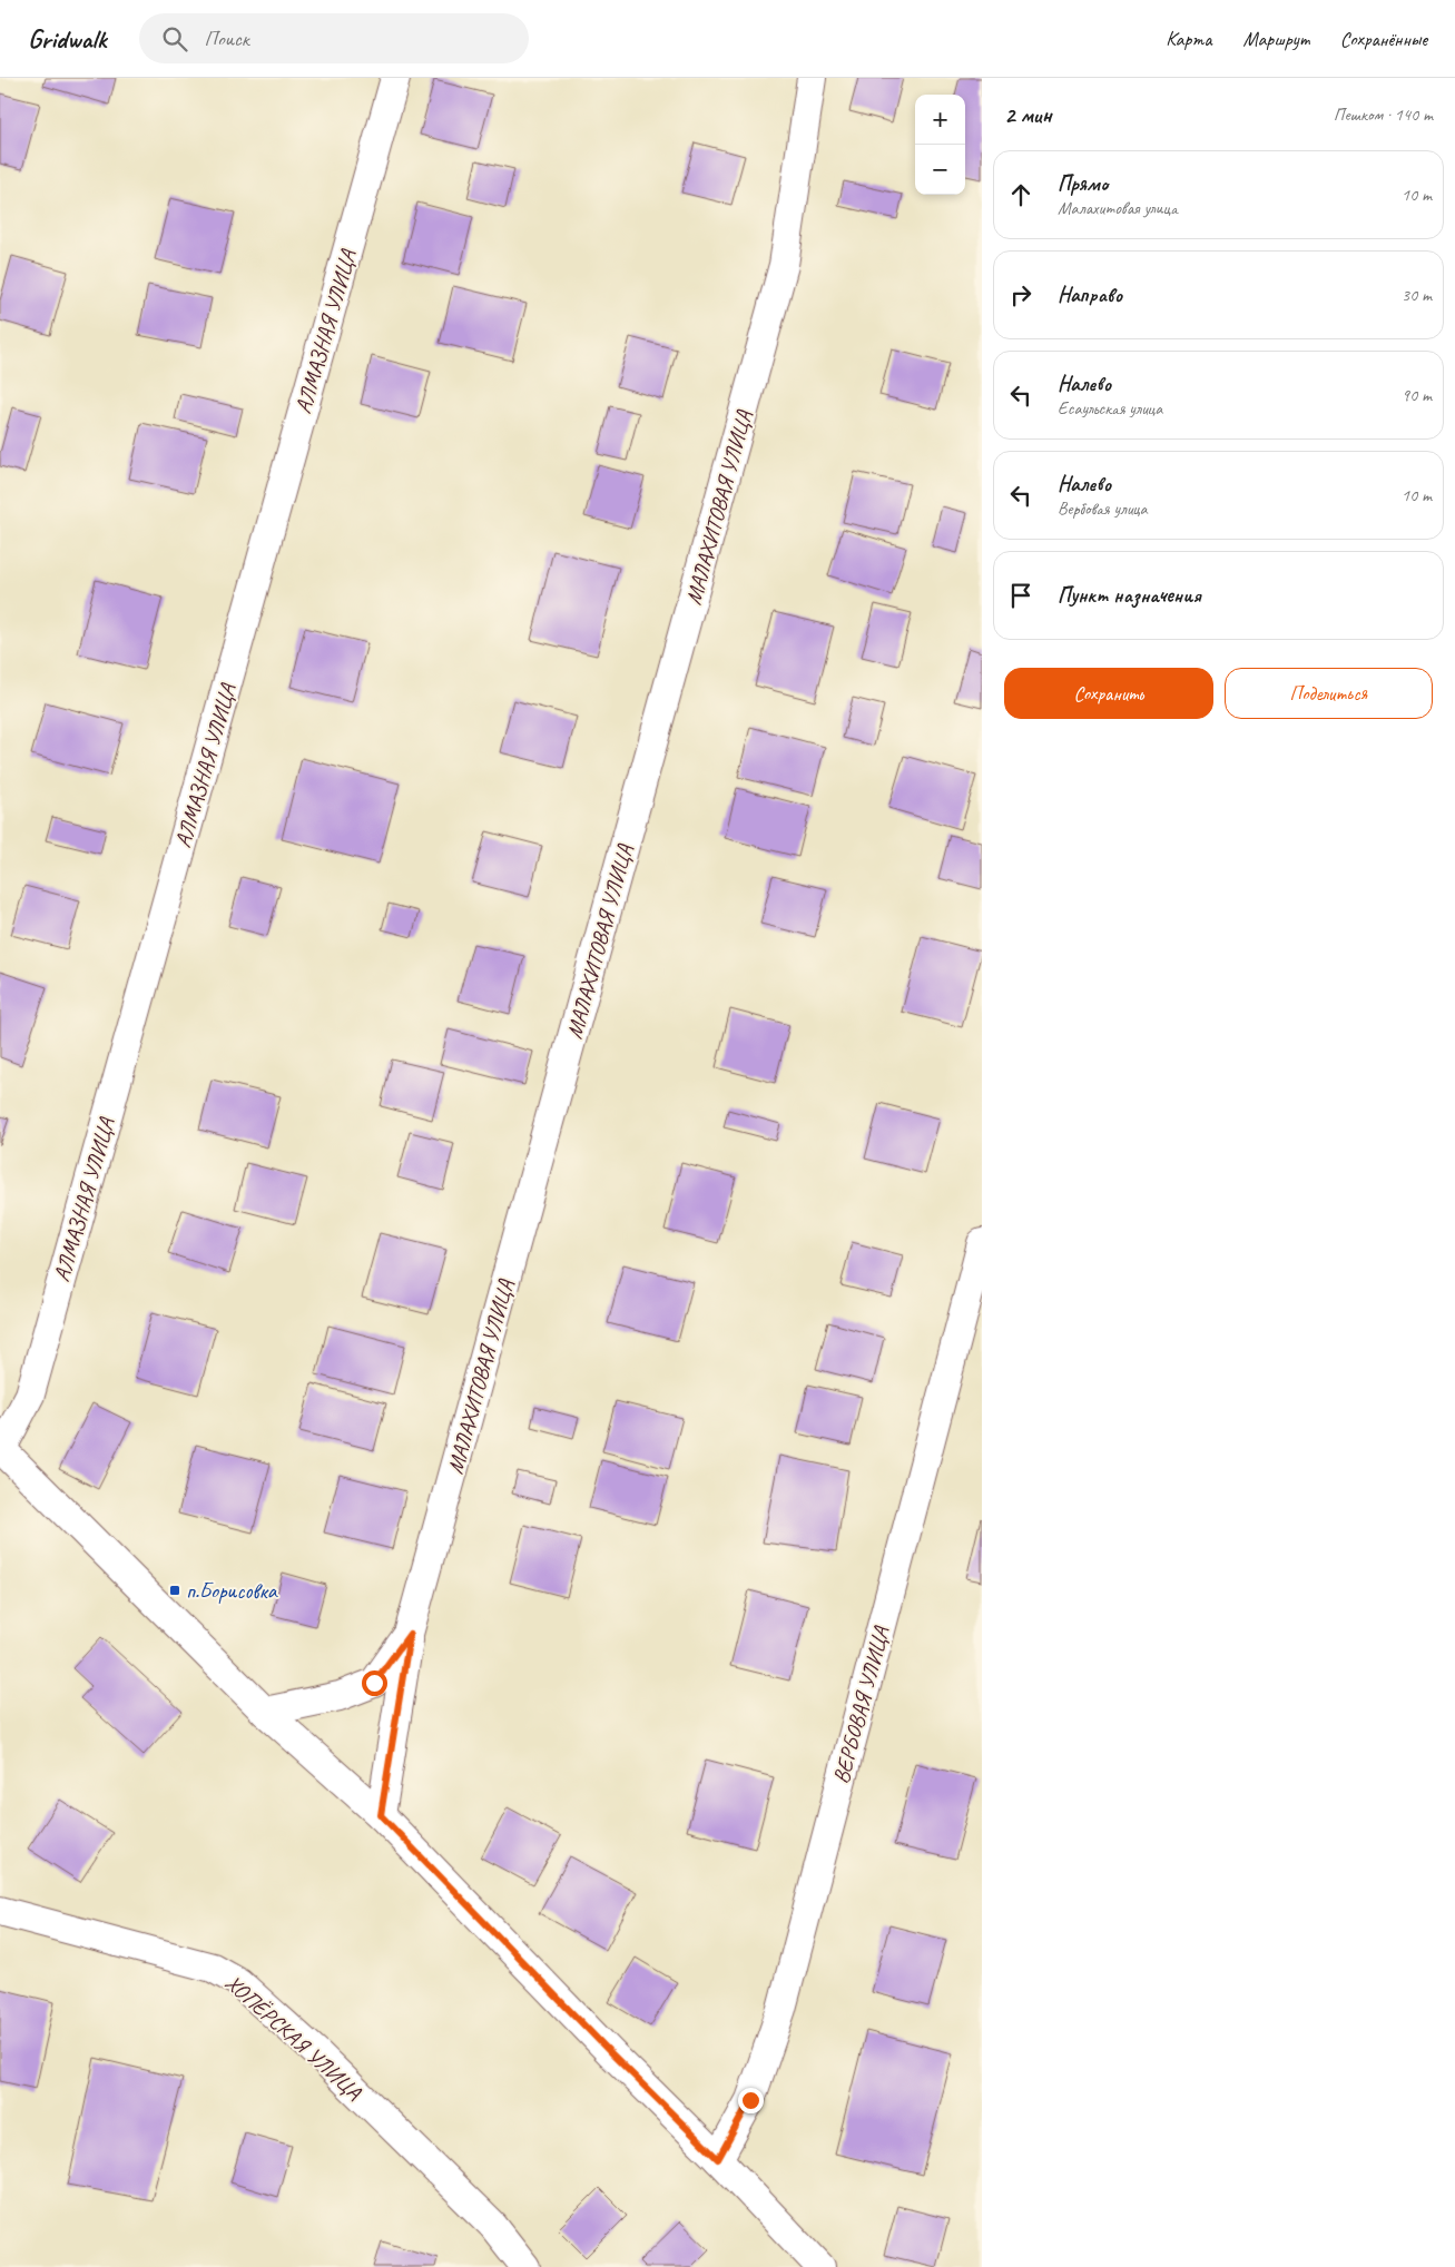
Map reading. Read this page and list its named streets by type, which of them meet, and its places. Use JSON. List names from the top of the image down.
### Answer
{
  "streets": {
    "street": [
      "АЛМАЗНАЯ УЛИЦА",
      "МАЛАХИТОВАЯ УЛИЦА",
      "ВЕРБОВАЯ УЛИЦА",
      "ХОПЁРСКАЯ УЛИЦА"
    ]
  },
  "places": {
    "transit": ["п.Борисовка"]
  },
  "page": {
    "header": "Gridwalk",
    "search": "Поиск",
    "nav": ["Карта", "Маршрут", "Сохранённые"],
    "heading": ["2 мин", "Пешком · 140 m"],
    "map_buttons": ["+", "−"],
    "list": [
      ["Прямо", "Малахитовая улица", "10 m"],
      ["Направо", "30 m"],
      ["Налево", "Есаульская улица", "90 m"],
      ["Налево", "Вербовая улица", "10 m"],
      "Пункт назначения"
    ],
    "buttons": ["Сохранить", "Поделиться"]
  }
}
